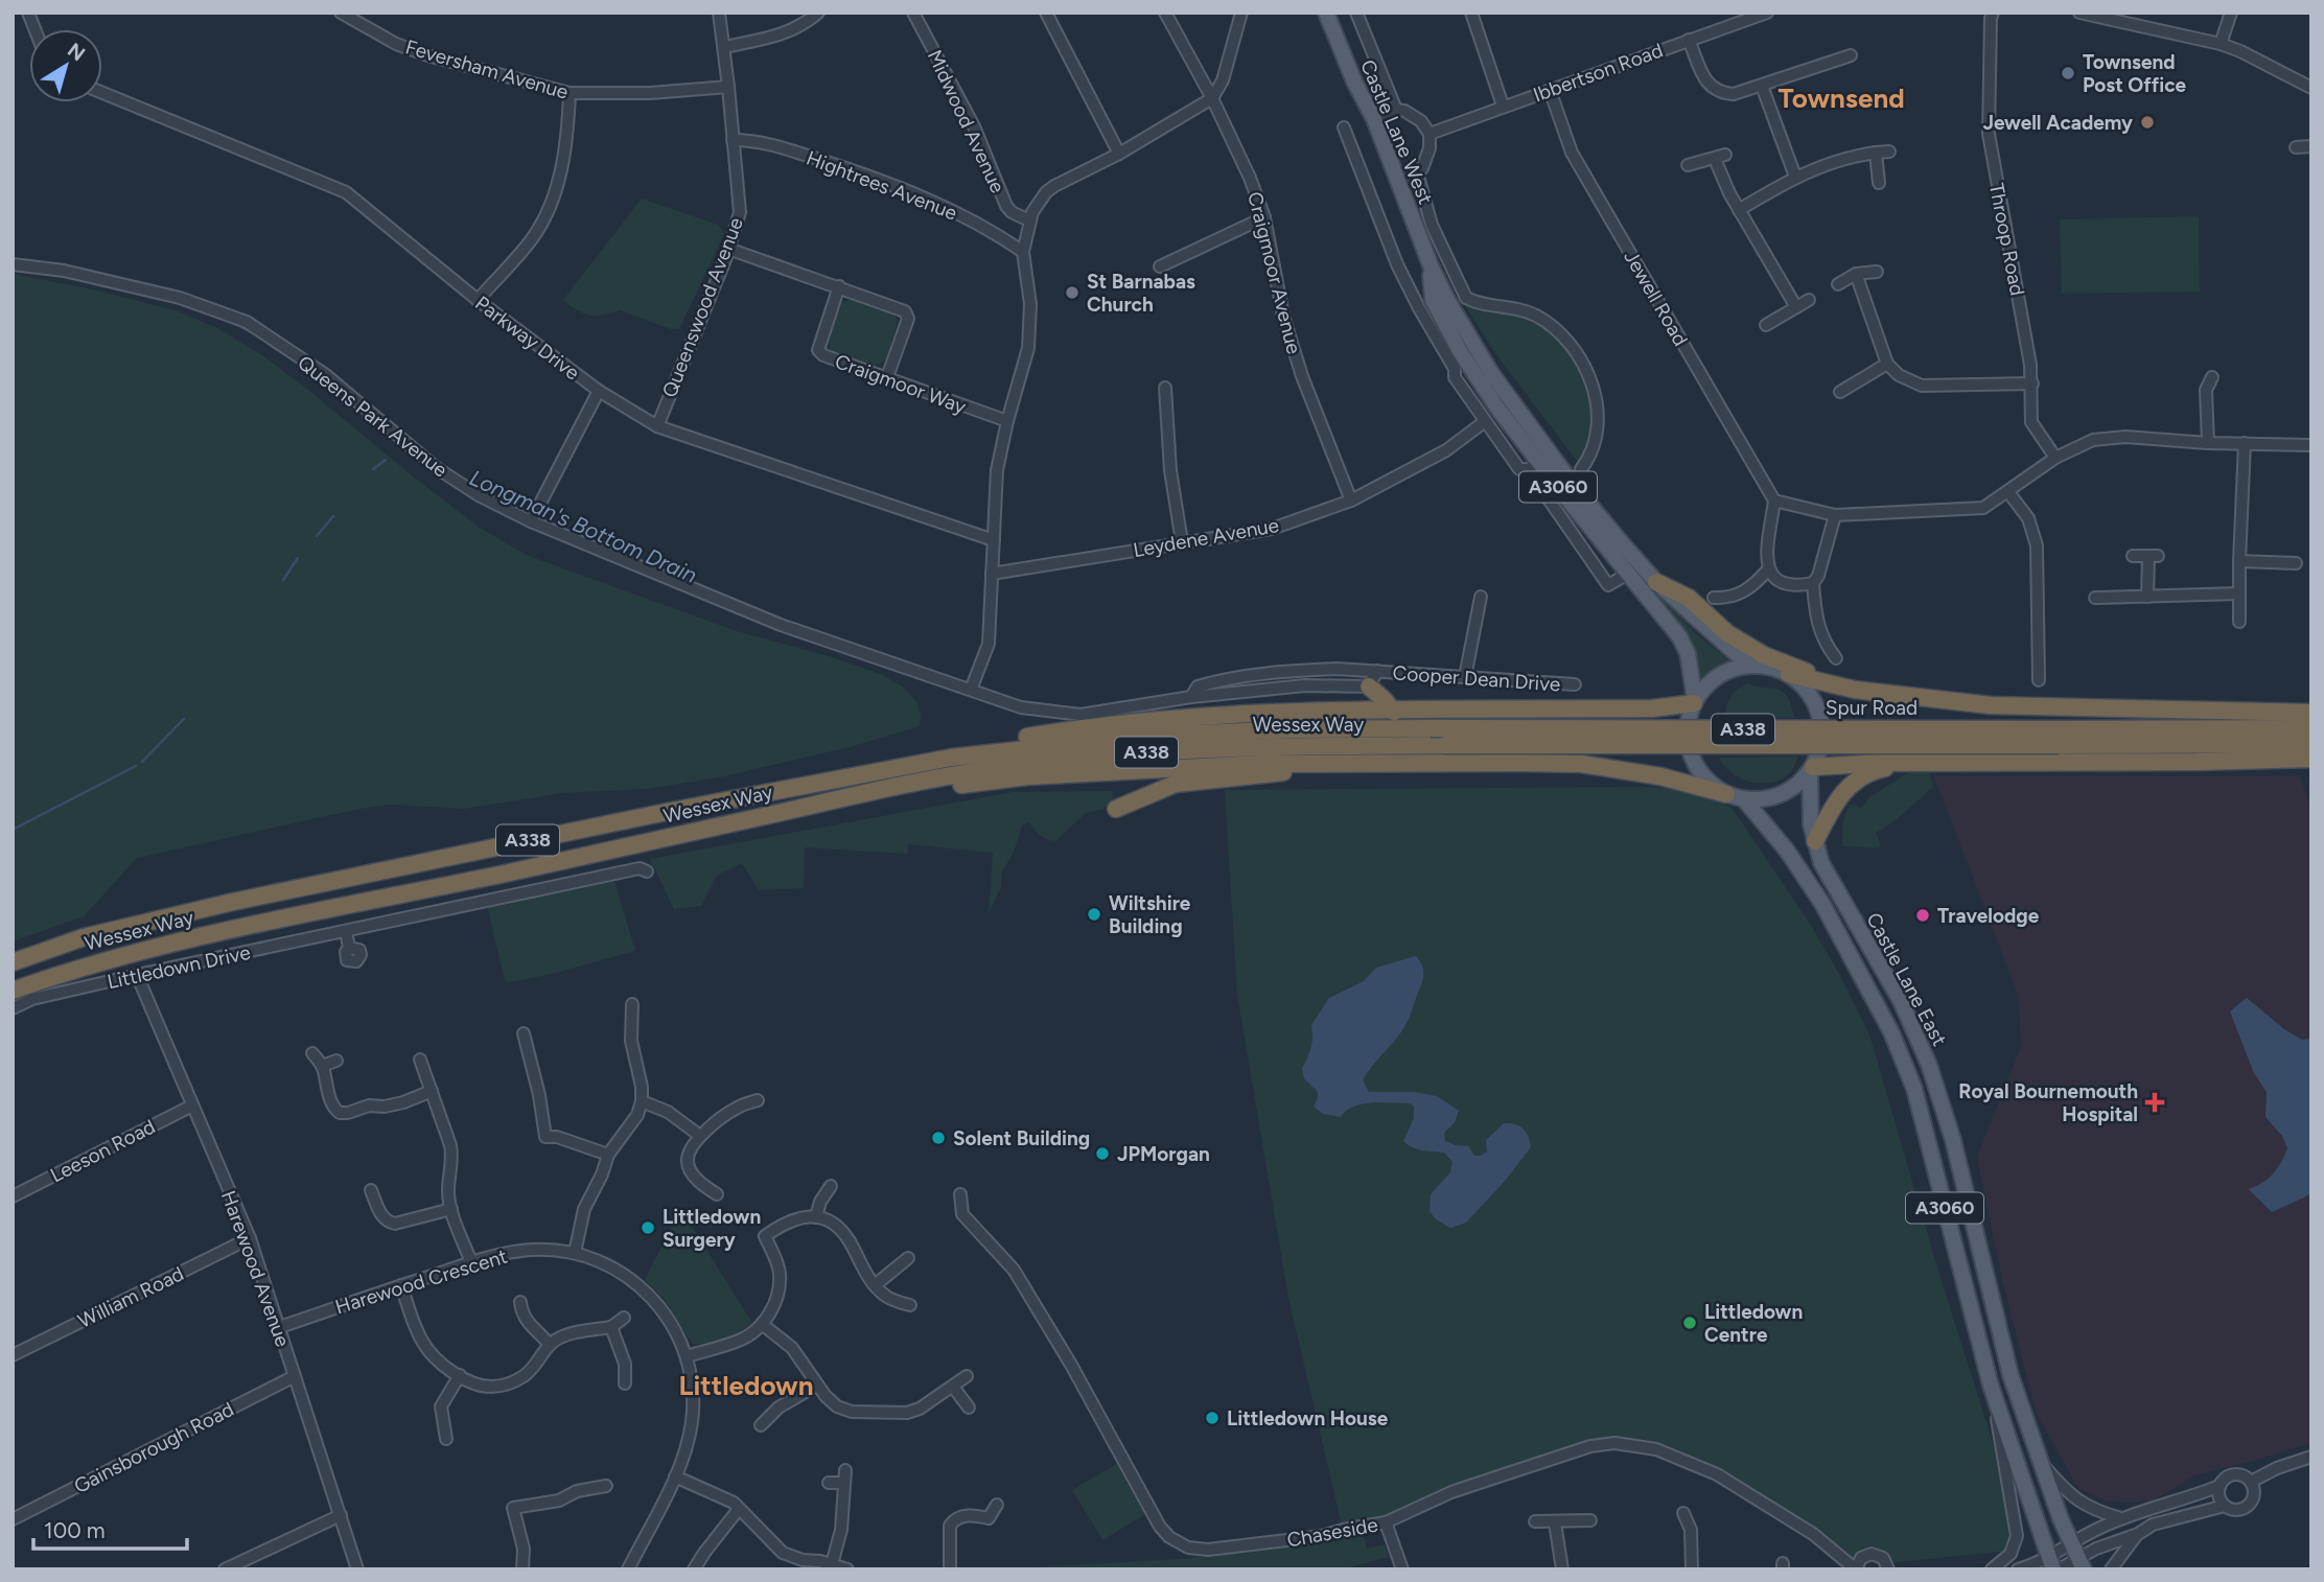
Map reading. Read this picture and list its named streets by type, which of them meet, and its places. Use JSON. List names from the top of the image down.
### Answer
{
  "streets": {
    "highway": ["Spur Road", "Wessex Way", "A338"],
    "main road": ["Castle Lane West", "A3060", "Castle Lane East"],
    "street": [
      "Feversham Avenue",
      "Ibbertson Road",
      "Midwood Avenue",
      "Hightrees Avenue",
      "Throop Road",
      "Craigmoor Avenue",
      "Jewell Road",
      "Queenswood Avenue",
      "Parkway Drive",
      "Craigmoor Way",
      "Queens Park Avenue",
      "Leydene Avenue",
      "Cooper Dean Drive",
      "Littledown Drive",
      "Leeson Road",
      "Harewood Avenue",
      "Harewood Crescent",
      "William Road",
      "Gainsborough Road",
      "Chaseside"
    ]
  },
  "crossings": [
    ["Feversham Avenue", "Queenswood Avenue"],
    ["Ibbertson Road", "Jewell Road"],
    ["Castle Lane West", "Leydene Avenue"],
    ["Castle Lane West", "Castle Lane East"],
    ["Hightrees Avenue", "Queenswood Avenue"],
    ["Craigmoor Avenue", "Leydene Avenue"],
    ["Queenswood Avenue", "Parkway Drive"],
    ["Queens Park Avenue", "Cooper Dean Drive"],
    ["Spur Road", "Wessex Way"],
    ["Littledown Drive", "Harewood Avenue"],
    ["Leeson Road", "Harewood Avenue"],
    ["Harewood Avenue", "Harewood Crescent"],
    ["Harewood Avenue", "William Road"],
    ["Harewood Avenue", "Gainsborough Road"]
  ],
  "districts": ["Townsend", "Littledown"],
  "water": ["Longman's Bottom Drain"],
  "places": {
    "other": [
      "Townsend Post Office",
      "Jewell Academy",
      "St Barnabas Church",
      "Wiltshire Building",
      "Travelodge",
      "Solent Building",
      "JPMorgan",
      "Littledown Surgery",
      "Littledown Centre",
      "Littledown House"
    ],
    "health": ["Royal Bournemouth Hospital"]
  },
  "scale_bar": "100 m",
  "north": "top right"
}
